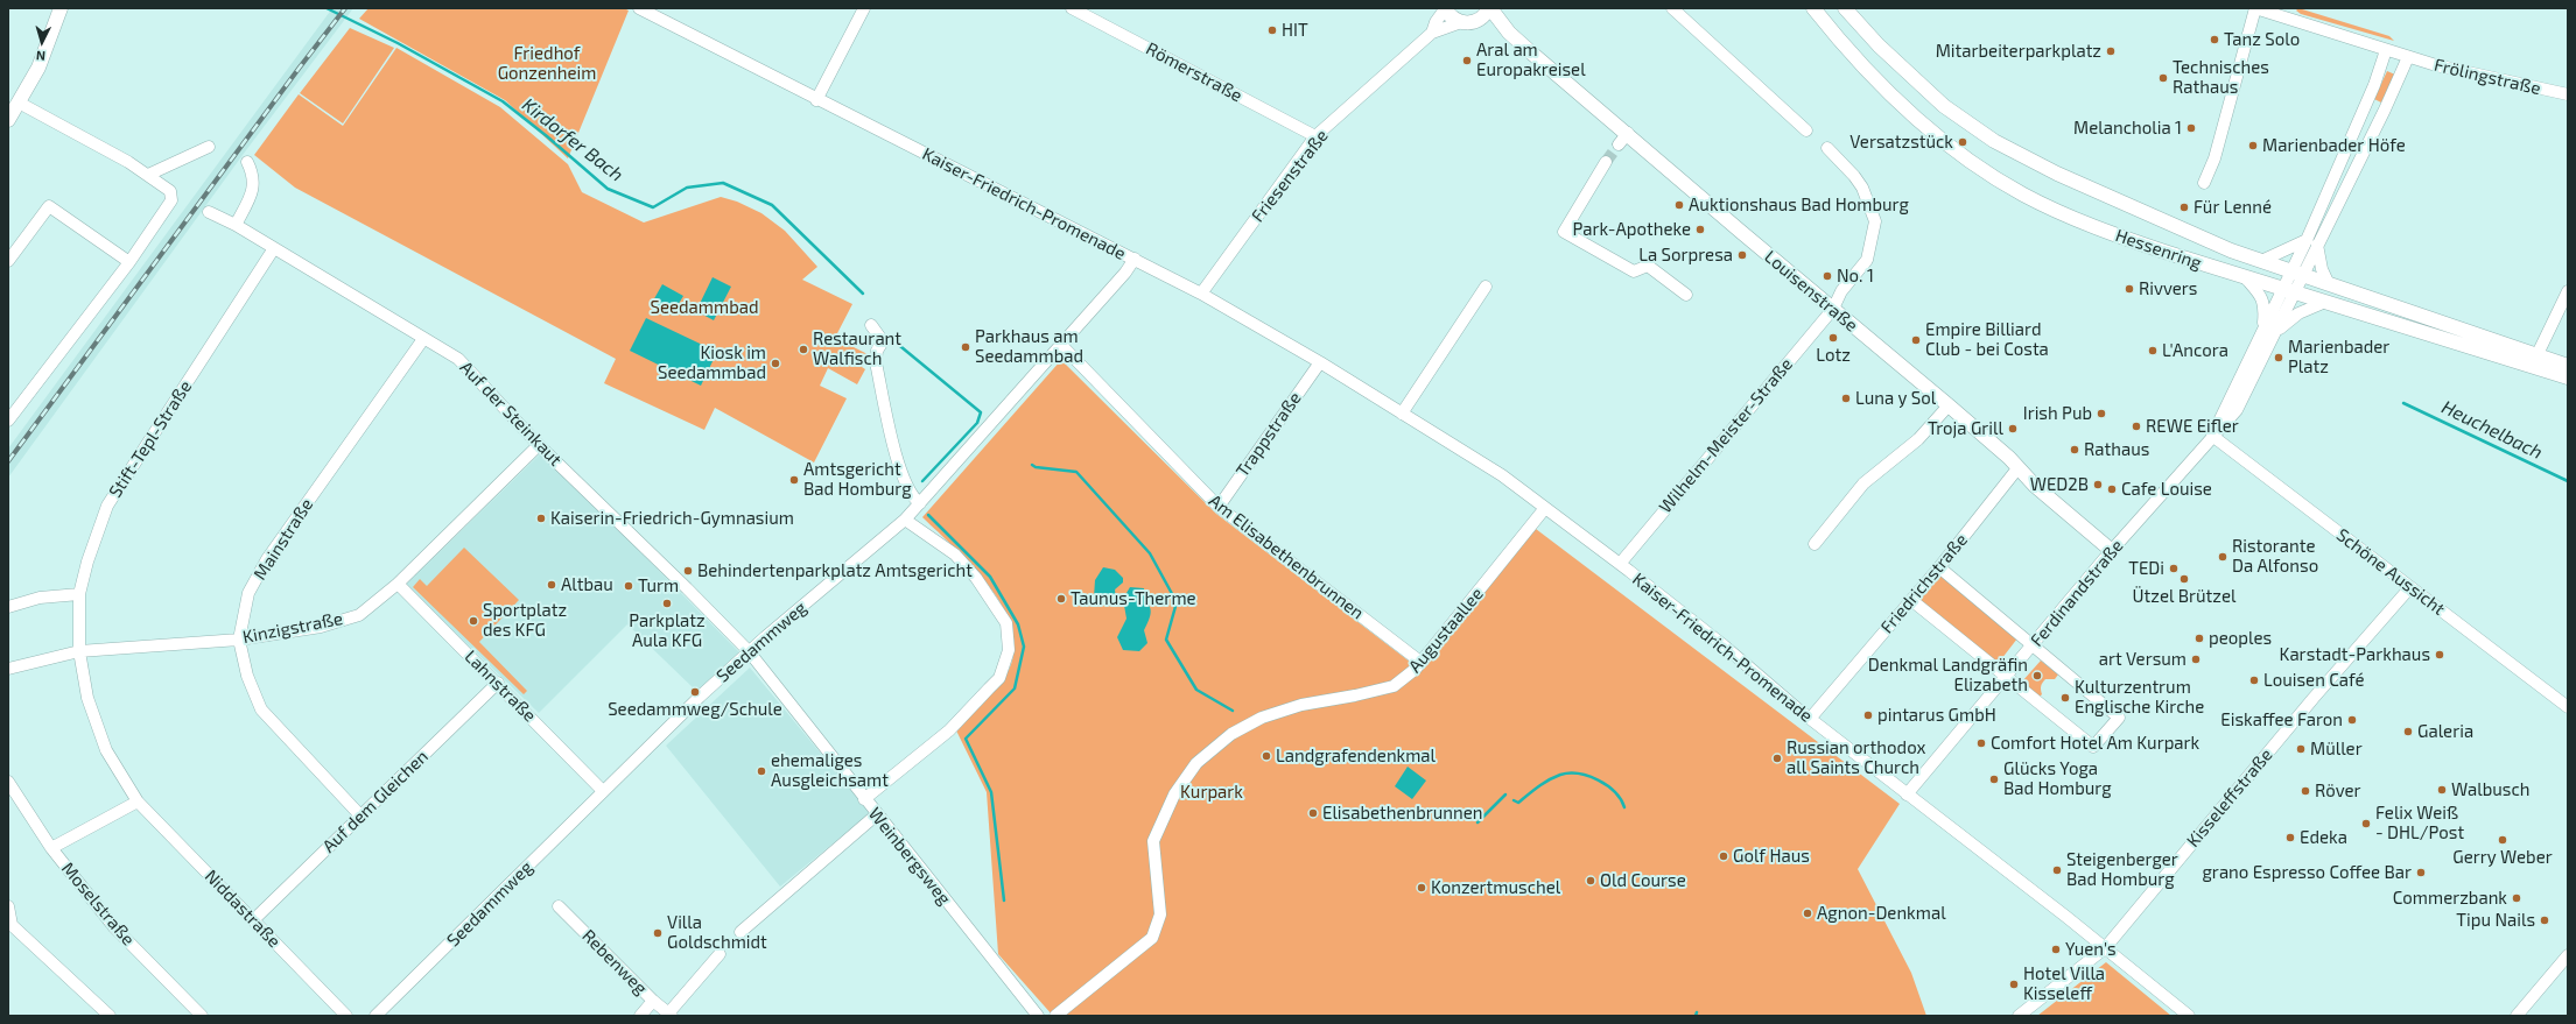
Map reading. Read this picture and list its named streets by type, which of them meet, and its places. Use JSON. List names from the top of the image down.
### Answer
{
  "streets": {
    "street": [
      "Römerstraße",
      "Frölingstraße",
      "Friesenstraße",
      "Kaiser-Friedrich-Promenade",
      "Hessenring",
      "Louisenstraße",
      "Auf der Steinkaut",
      "Trappstraße",
      "Wilhelm-Meister-Straße",
      "Stift-Tepl-Straße",
      "Mainstraße",
      "Am Elisabethenbrunnen",
      "Schöne Aussicht",
      "Friedrichstraße",
      "Ferdinandstraße",
      "Kinzigstraße",
      "Augustaallee",
      "Seedammweg",
      "Lahnstraße",
      "Kisseleffstraße",
      "Auf dem Gleichen",
      "Weinbergsweg",
      "Moselstraße",
      "Niddastraße",
      "Rebenweg"
    ]
  },
  "crossings": [
    ["Römerstraße", "Friesenstraße"],
    ["Friesenstraße", "Kaiser-Friedrich-Promenade"],
    ["Friesenstraße", "Louisenstraße"],
    ["Kaiser-Friedrich-Promenade", "Trappstraße"],
    ["Kaiser-Friedrich-Promenade", "Wilhelm-Meister-Straße"],
    ["Kaiser-Friedrich-Promenade", "Friedrichstraße"],
    ["Kaiser-Friedrich-Promenade", "Ferdinandstraße"],
    ["Kaiser-Friedrich-Promenade", "Augustaallee"],
    ["Kaiser-Friedrich-Promenade", "Seedammweg"],
    ["Kaiser-Friedrich-Promenade", "Kisseleffstraße"],
    ["Louisenstraße", "Wilhelm-Meister-Straße"],
    ["Louisenstraße", "Friedrichstraße"],
    ["Louisenstraße", "Ferdinandstraße"],
    ["Auf der Steinkaut", "Stift-Tepl-Straße"],
    ["Auf der Steinkaut", "Mainstraße"],
    ["Auf der Steinkaut", "Kinzigstraße"],
    ["Auf der Steinkaut", "Seedammweg"],
    ["Auf der Steinkaut", "Weinbergsweg"],
    ["Trappstraße", "Am Elisabethenbrunnen"],
    ["Stift-Tepl-Straße", "Kinzigstraße"],
    ["Stift-Tepl-Straße", "Niddastraße"],
    ["Mainstraße", "Kinzigstraße"],
    ["Mainstraße", "Auf dem Gleichen"],
    ["Am Elisabethenbrunnen", "Augustaallee"],
    ["Am Elisabethenbrunnen", "Seedammweg"],
    ["Schöne Aussicht", "Ferdinandstraße"],
    ["Schöne Aussicht", "Kisseleffstraße"],
    ["Kinzigstraße", "Lahnstraße"],
    ["Kinzigstraße", "Niddastraße"],
    ["Seedammweg", "Lahnstraße"],
    ["Seedammweg", "Weinbergsweg"],
    ["Lahnstraße", "Auf dem Gleichen"],
    ["Auf dem Gleichen", "Niddastraße"]
  ],
  "water": ["Kirdorfer Bach", "Heuchelbach"],
  "parks": ["Friedhof Gonzenheim", "Seedammbad", "Kurpark"],
  "places": [
    "HIT",
    "Tanz Solo",
    "Mitarbeiterparkplatz",
    "Aral am Europakreisel",
    "Technisches Rathaus",
    "Melancholia 1",
    "Versatzstück",
    "Marienbader Höfe",
    "Auktionshaus Bad Homburg",
    "Für Lenné",
    "Park-Apotheke",
    "La Sorpresa",
    "No. 1",
    "Rivvers",
    "Lotz",
    "Empire Billiard Club - bei Costa",
    "Parkhaus am Seedammbad",
    "Restaurant Walfisch",
    "L'Ancora",
    "Marienbader Platz",
    "Kiosk im Seedammbad",
    "Luna y Sol",
    "Irish Pub",
    "REWE Eifler",
    "Troja Grill",
    "Rathaus",
    "Amtsgericht Bad Homburg",
    "WED2B",
    "Cafe Louise",
    "Kaiserin-Friedrich-Gymnasium",
    "Ristorante Da Alfonso",
    "TEDi",
    "Behindertenparkplatz Amtsgericht",
    "Ützel Brützel",
    "Altbau",
    "Turm",
    "Taunus-Therme",
    "Parkplatz Aula KFG",
    "Sportplatz des KFG",
    "peoples",
    "Karstadt-Parkhaus",
    "art Versum",
    "Denkmal Landgräfin Elizabeth",
    "Louisen Café",
    "Seedammweg/Schule",
    "Kulturzentrum Englische Kirche",
    "pintarus GmbH",
    "Eiskaffee Faron",
    "Galeria",
    "Comfort Hotel Am Kurpark",
    "Müller",
    "Landgrafendenkmal",
    "Russian orthodox all Saints Church",
    "ehemaliges Ausgleichsamt",
    "Glücks Yoga Bad Homburg",
    "Walbusch",
    "Röver",
    "Elisabethenbrunnen",
    "Felix Weiß - DHL/Post",
    "Edeka",
    "Gerry Weber",
    "Golf Haus",
    "Steigenberger Bad Homburg",
    "grano Espresso Coffee Bar",
    "Old Course",
    "Konzertmuschel",
    "Commerzbank",
    "Agnon-Denkmal",
    "Tipu Nails",
    "Villa Goldschmidt",
    "Yuen's",
    "Hotel Villa Kisseleff"
  ],
  "north": "bottom"
}
